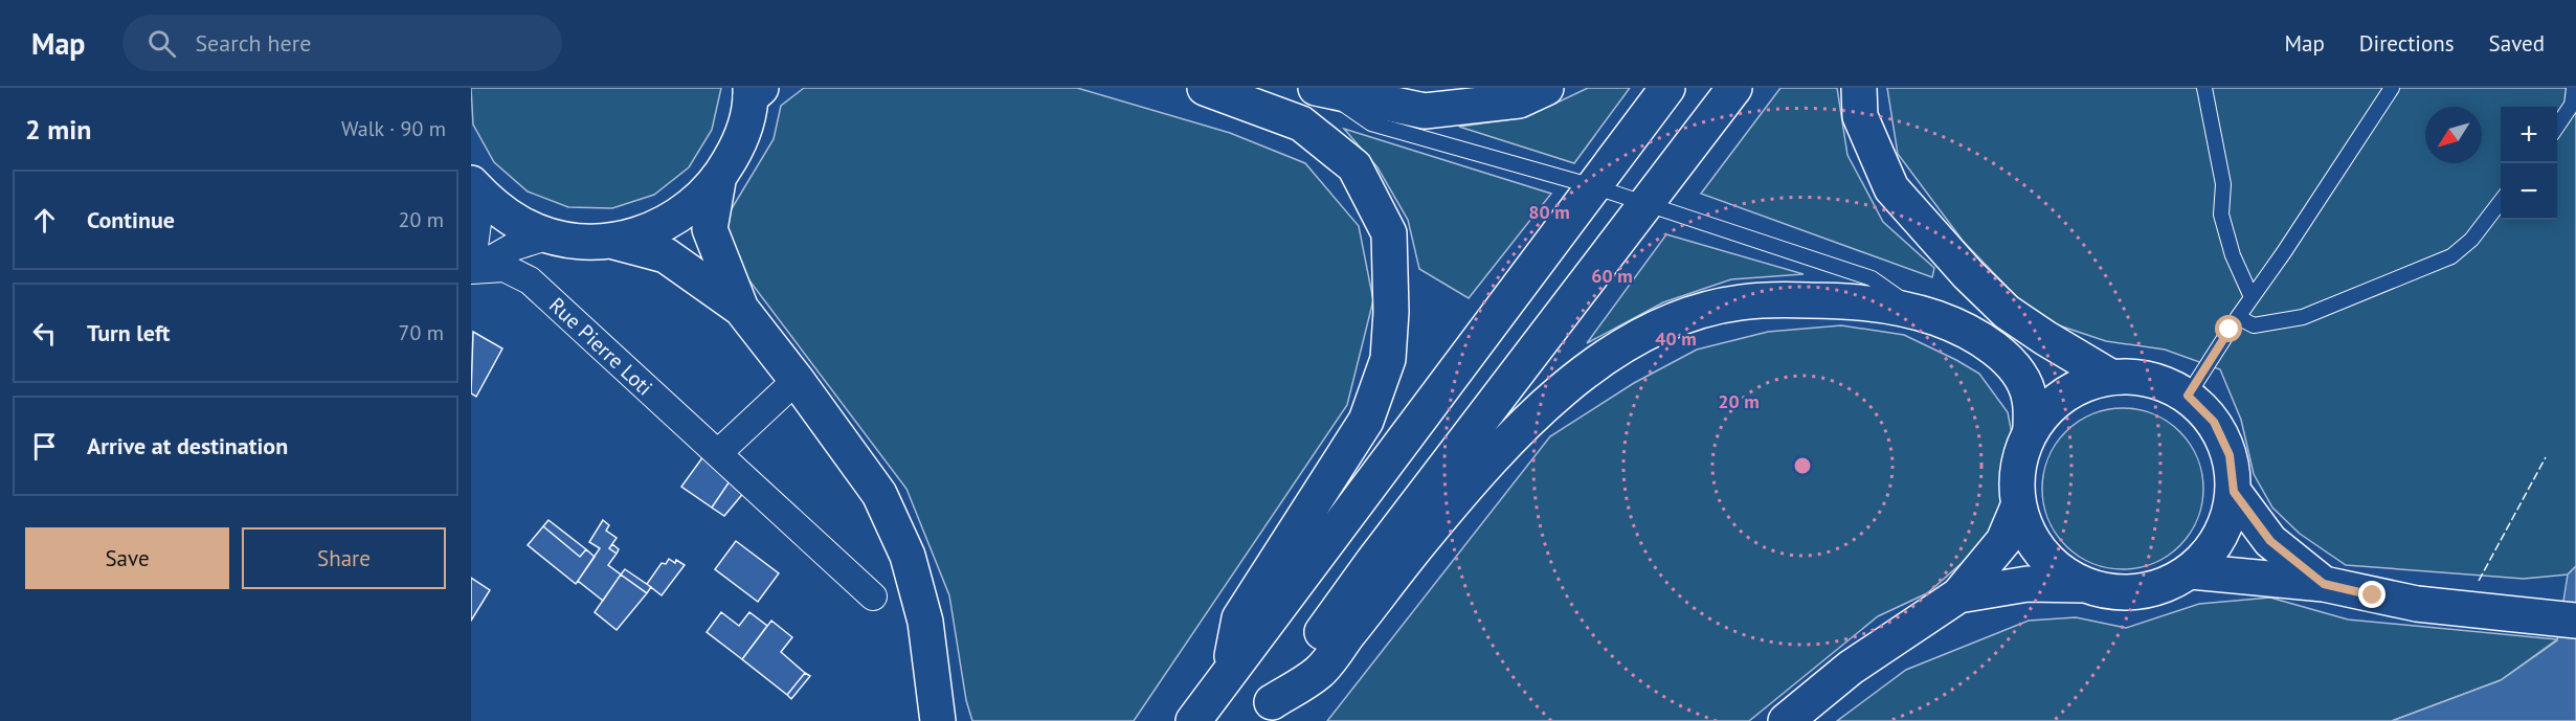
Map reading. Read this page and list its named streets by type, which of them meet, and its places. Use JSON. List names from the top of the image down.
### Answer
{
  "streets": {
    "street": ["Rue Pierre Loti"]
  },
  "north": "bottom left",
  "page": {
    "header": "Map",
    "search": "Search here",
    "nav": ["Map", "Directions", "Saved"],
    "heading": ["2 min", "Walk · 90 m"],
    "map_buttons": ["+", "−"],
    "list": [
      ["Continue", "20 m"],
      ["Turn left", "70 m"],
      "Arrive at destination"
    ],
    "buttons": ["Save", "Share"]
  },
  "rings": [
    "80 m",
    "60 m",
    "40 m",
    "20 m"
  ]
}
